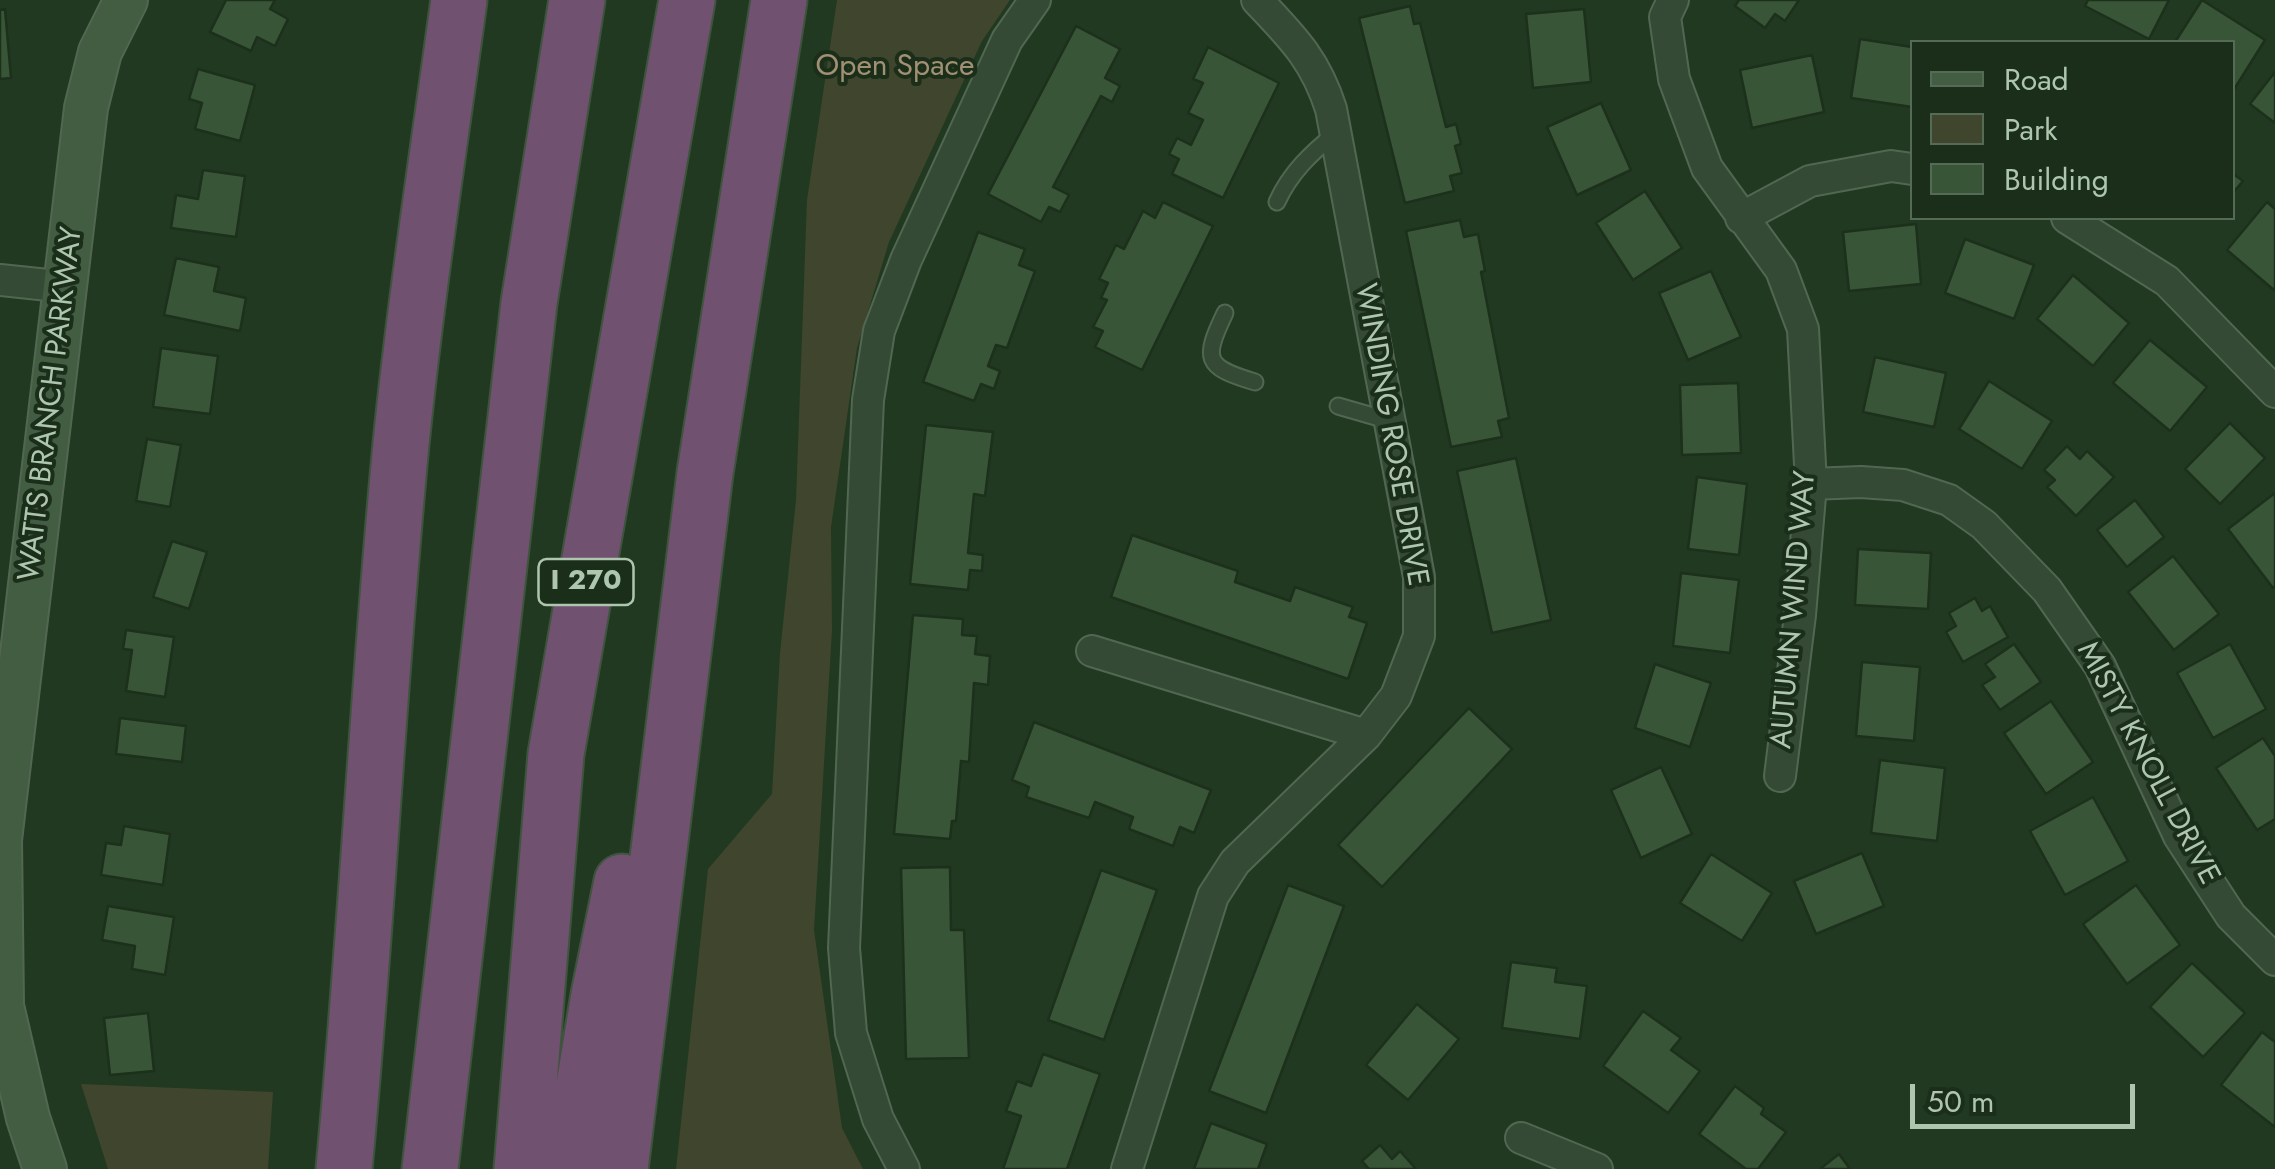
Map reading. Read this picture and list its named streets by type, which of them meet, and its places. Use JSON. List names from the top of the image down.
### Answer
{
  "streets": {
    "highway": ["I 270"],
    "street": [
      "WATTS BRANCH PARKWAY",
      "WINDING ROSE DRIVE",
      "AUTUMN WIND WAY",
      "MISTY KNOLL DRIVE"
    ]
  },
  "crossings": [
    ["AUTUMN WIND WAY", "MISTY KNOLL DRIVE"]
  ],
  "parks": ["Open Space"],
  "legend": ["Road", "Park", "Building"],
  "scale_bar": "50 m"
}
